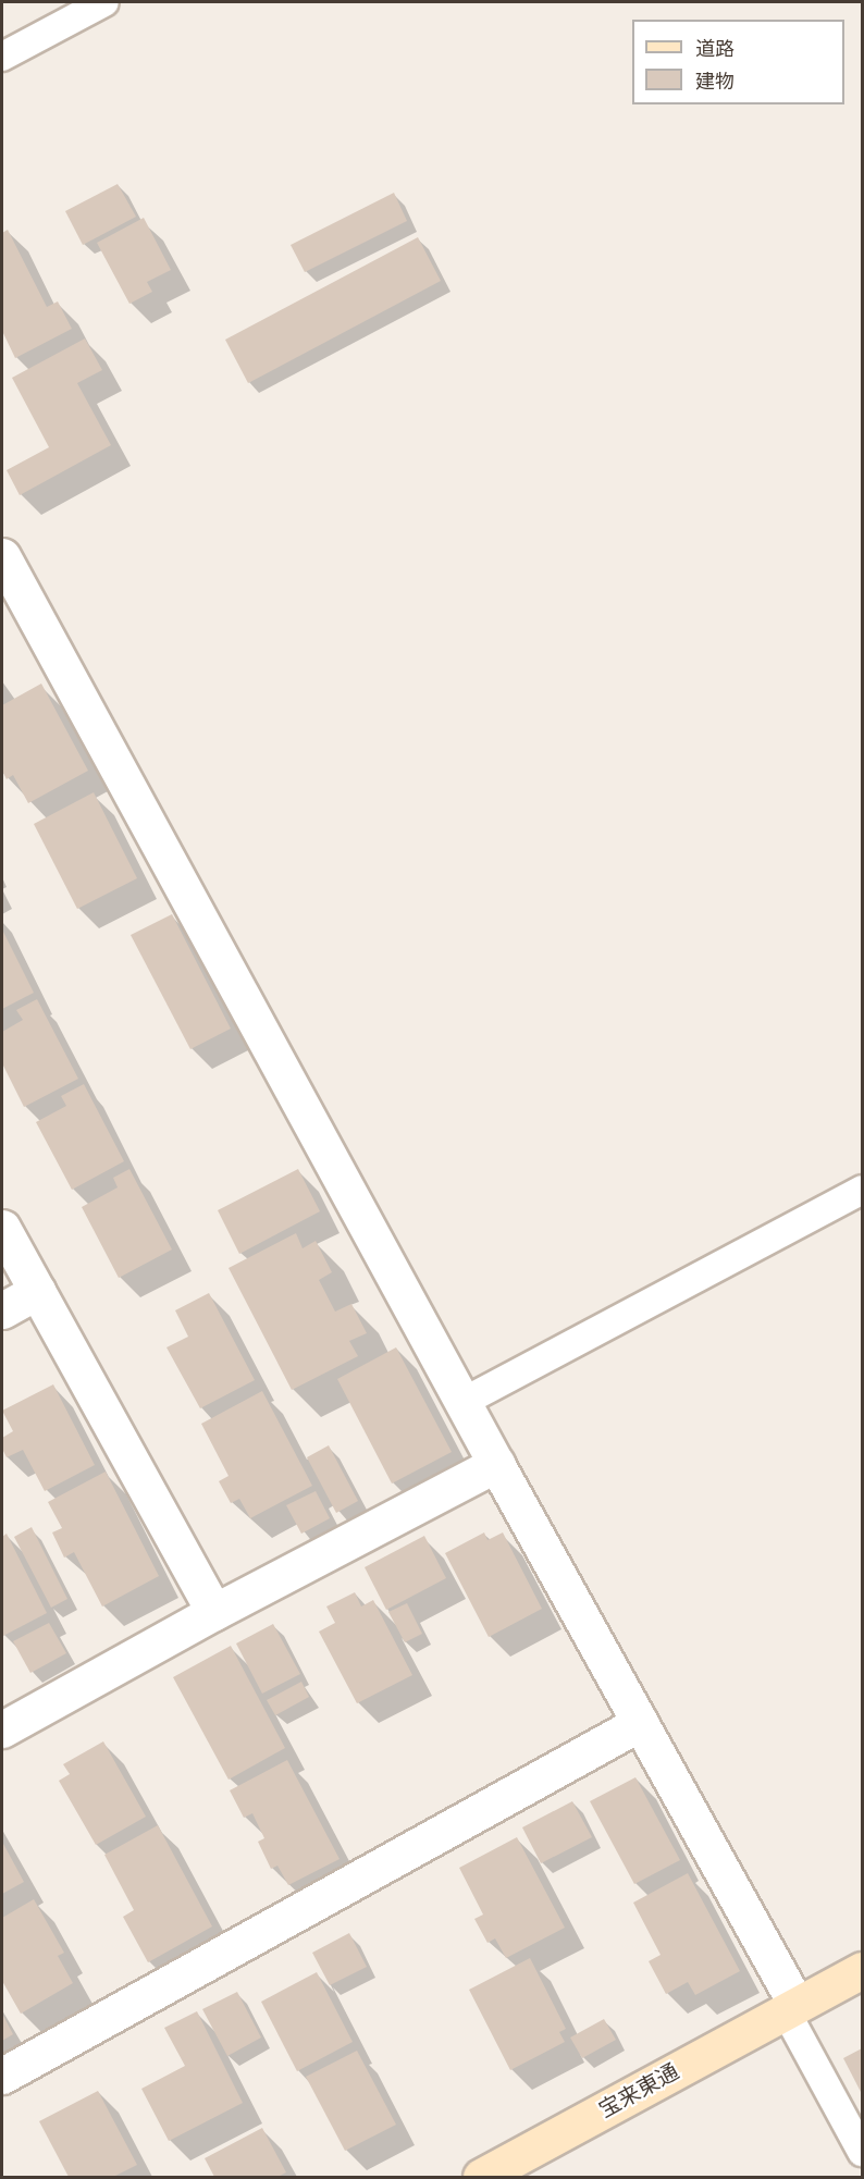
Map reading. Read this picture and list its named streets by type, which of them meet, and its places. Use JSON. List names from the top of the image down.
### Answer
{
  "streets": {
    "street": ["宝来東通"]
  },
  "legend": ["道路", "建物"]
}
